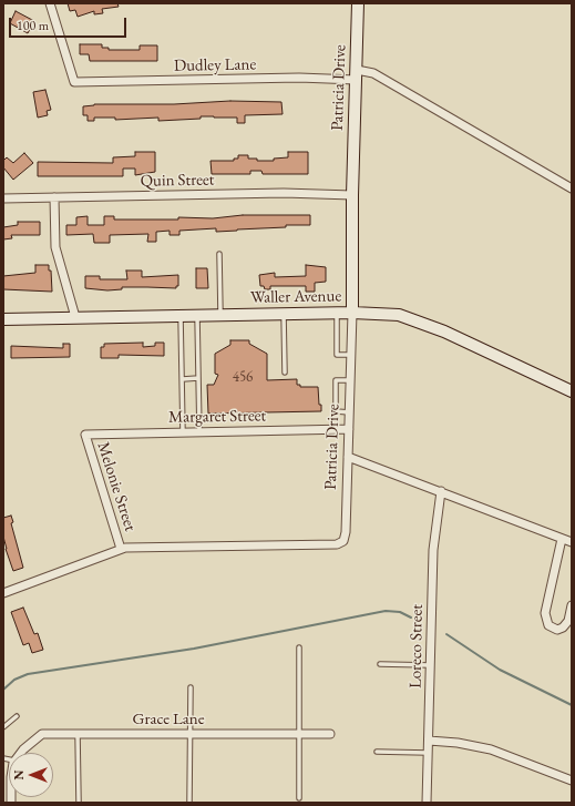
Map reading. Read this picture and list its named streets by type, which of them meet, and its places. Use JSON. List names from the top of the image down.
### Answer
{
  "streets": {
    "street": [
      "Dudley Lane",
      "Patricia Drive",
      "Quin Street",
      "Waller Avenue",
      "Margaret Street",
      "Melonie Street",
      "Loreco Street",
      "Grace Lane"
    ]
  },
  "crossings": [
    ["Dudley Lane", "Patricia Drive"],
    ["Patricia Drive", "Quin Street"],
    ["Patricia Drive", "Waller Avenue"],
    ["Patricia Drive", "Margaret Street"],
    ["Patricia Drive", "Melonie Street"],
    ["Margaret Street", "Melonie Street"]
  ],
  "house_numbers": ["456"],
  "scale_bar": "100 m",
  "north": "left"
}
